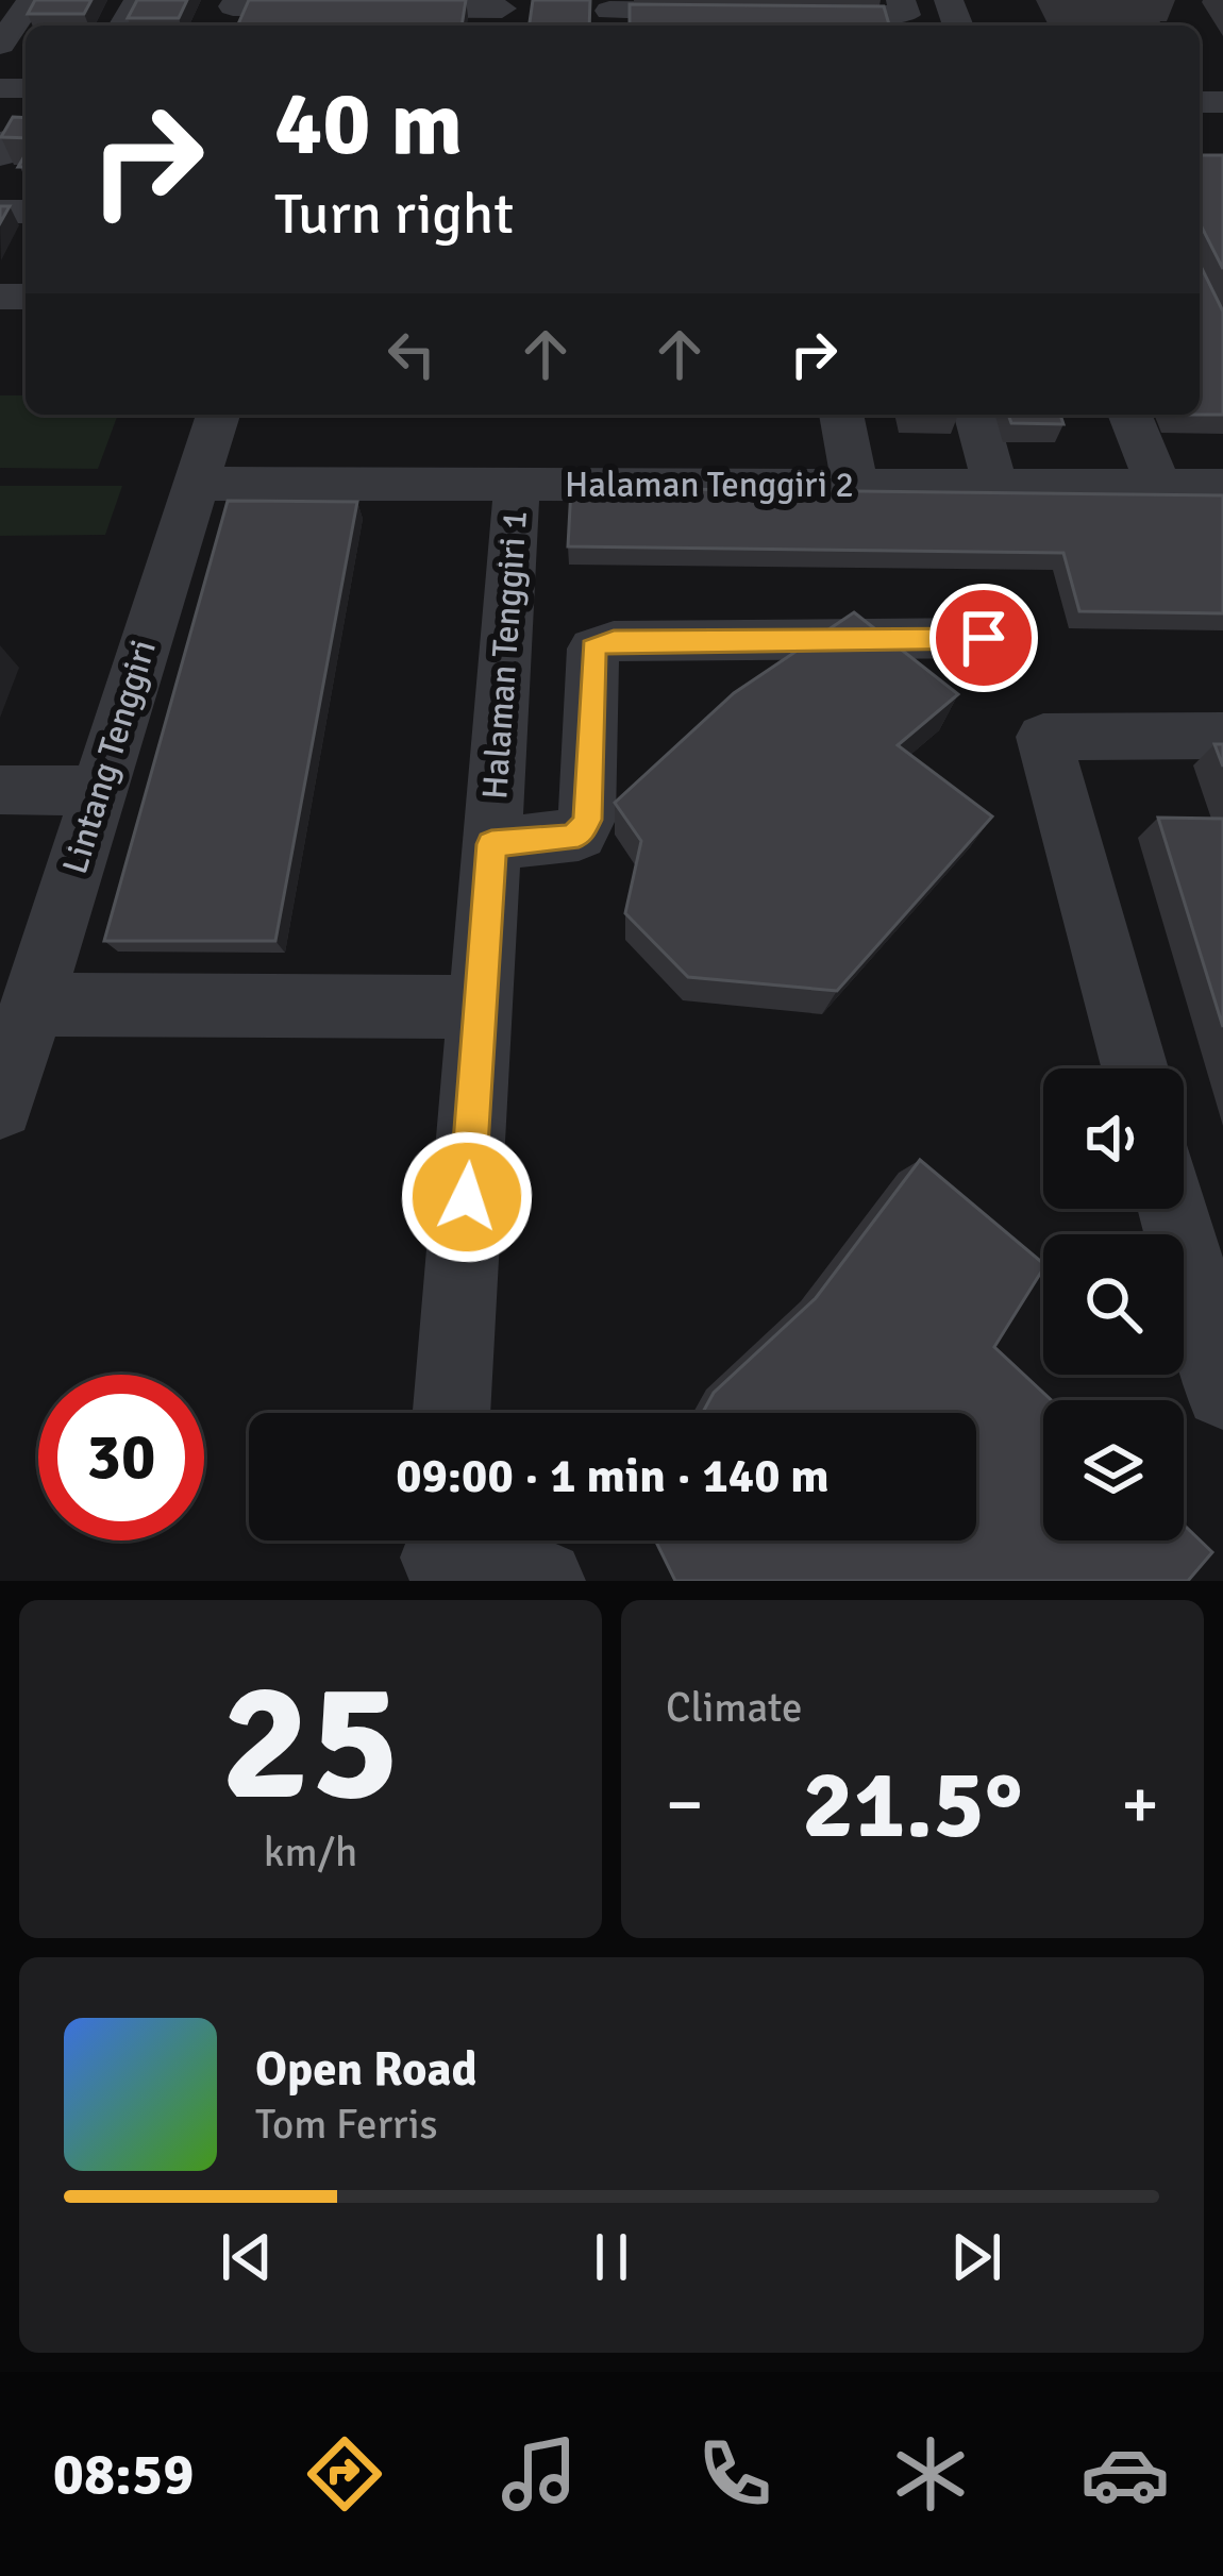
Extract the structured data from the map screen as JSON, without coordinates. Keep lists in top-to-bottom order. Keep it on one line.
{"streets":{"street":["Halaman Tenggiri 2","Halaman Tenggiri 1","Lintang Tenggiri"]},"crossings":[["Halaman Tenggiri 2","Halaman Tenggiri 1"],["Halaman Tenggiri 2","Lintang Tenggiri"]],"page":{"turn":["40 m","Turn right"],"limit":"30","trip":"09:00 · 1 min · 140 m","tile":[["25","km/h"],"Climate"],"heat":["−","21.5°","+"],"song":["Open Road","Tom Ferris"],"tabs":"08:59"}}
